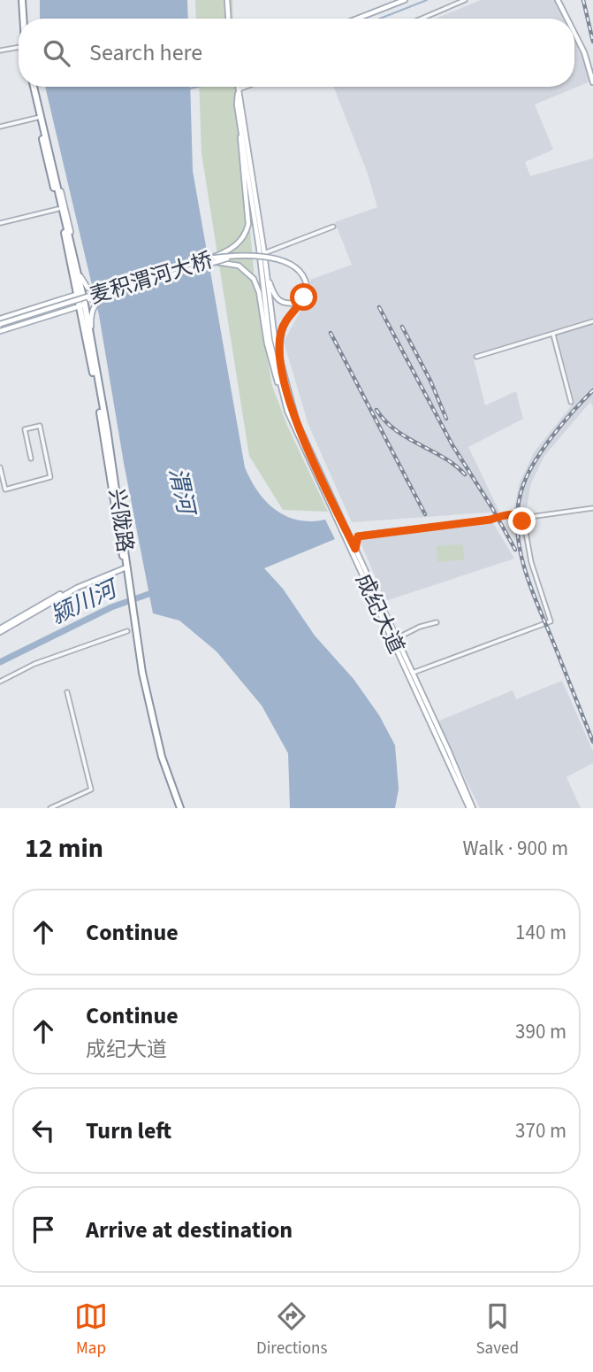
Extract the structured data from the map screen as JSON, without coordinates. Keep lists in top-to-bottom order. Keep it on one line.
{"streets":{"highway":["兴陇路"],"main road":["麦积渭河大桥","成纪大道"]},"water":["渭河","颍川河"],"page":{"search":"Search here","heading":["12 min","Walk · 900 m"],"list":[["Continue","140 m"],["Continue","成纪大道","390 m"],["Turn left","370 m"],"Arrive at destination"],"nav":["Map","Directions","Saved"]}}
